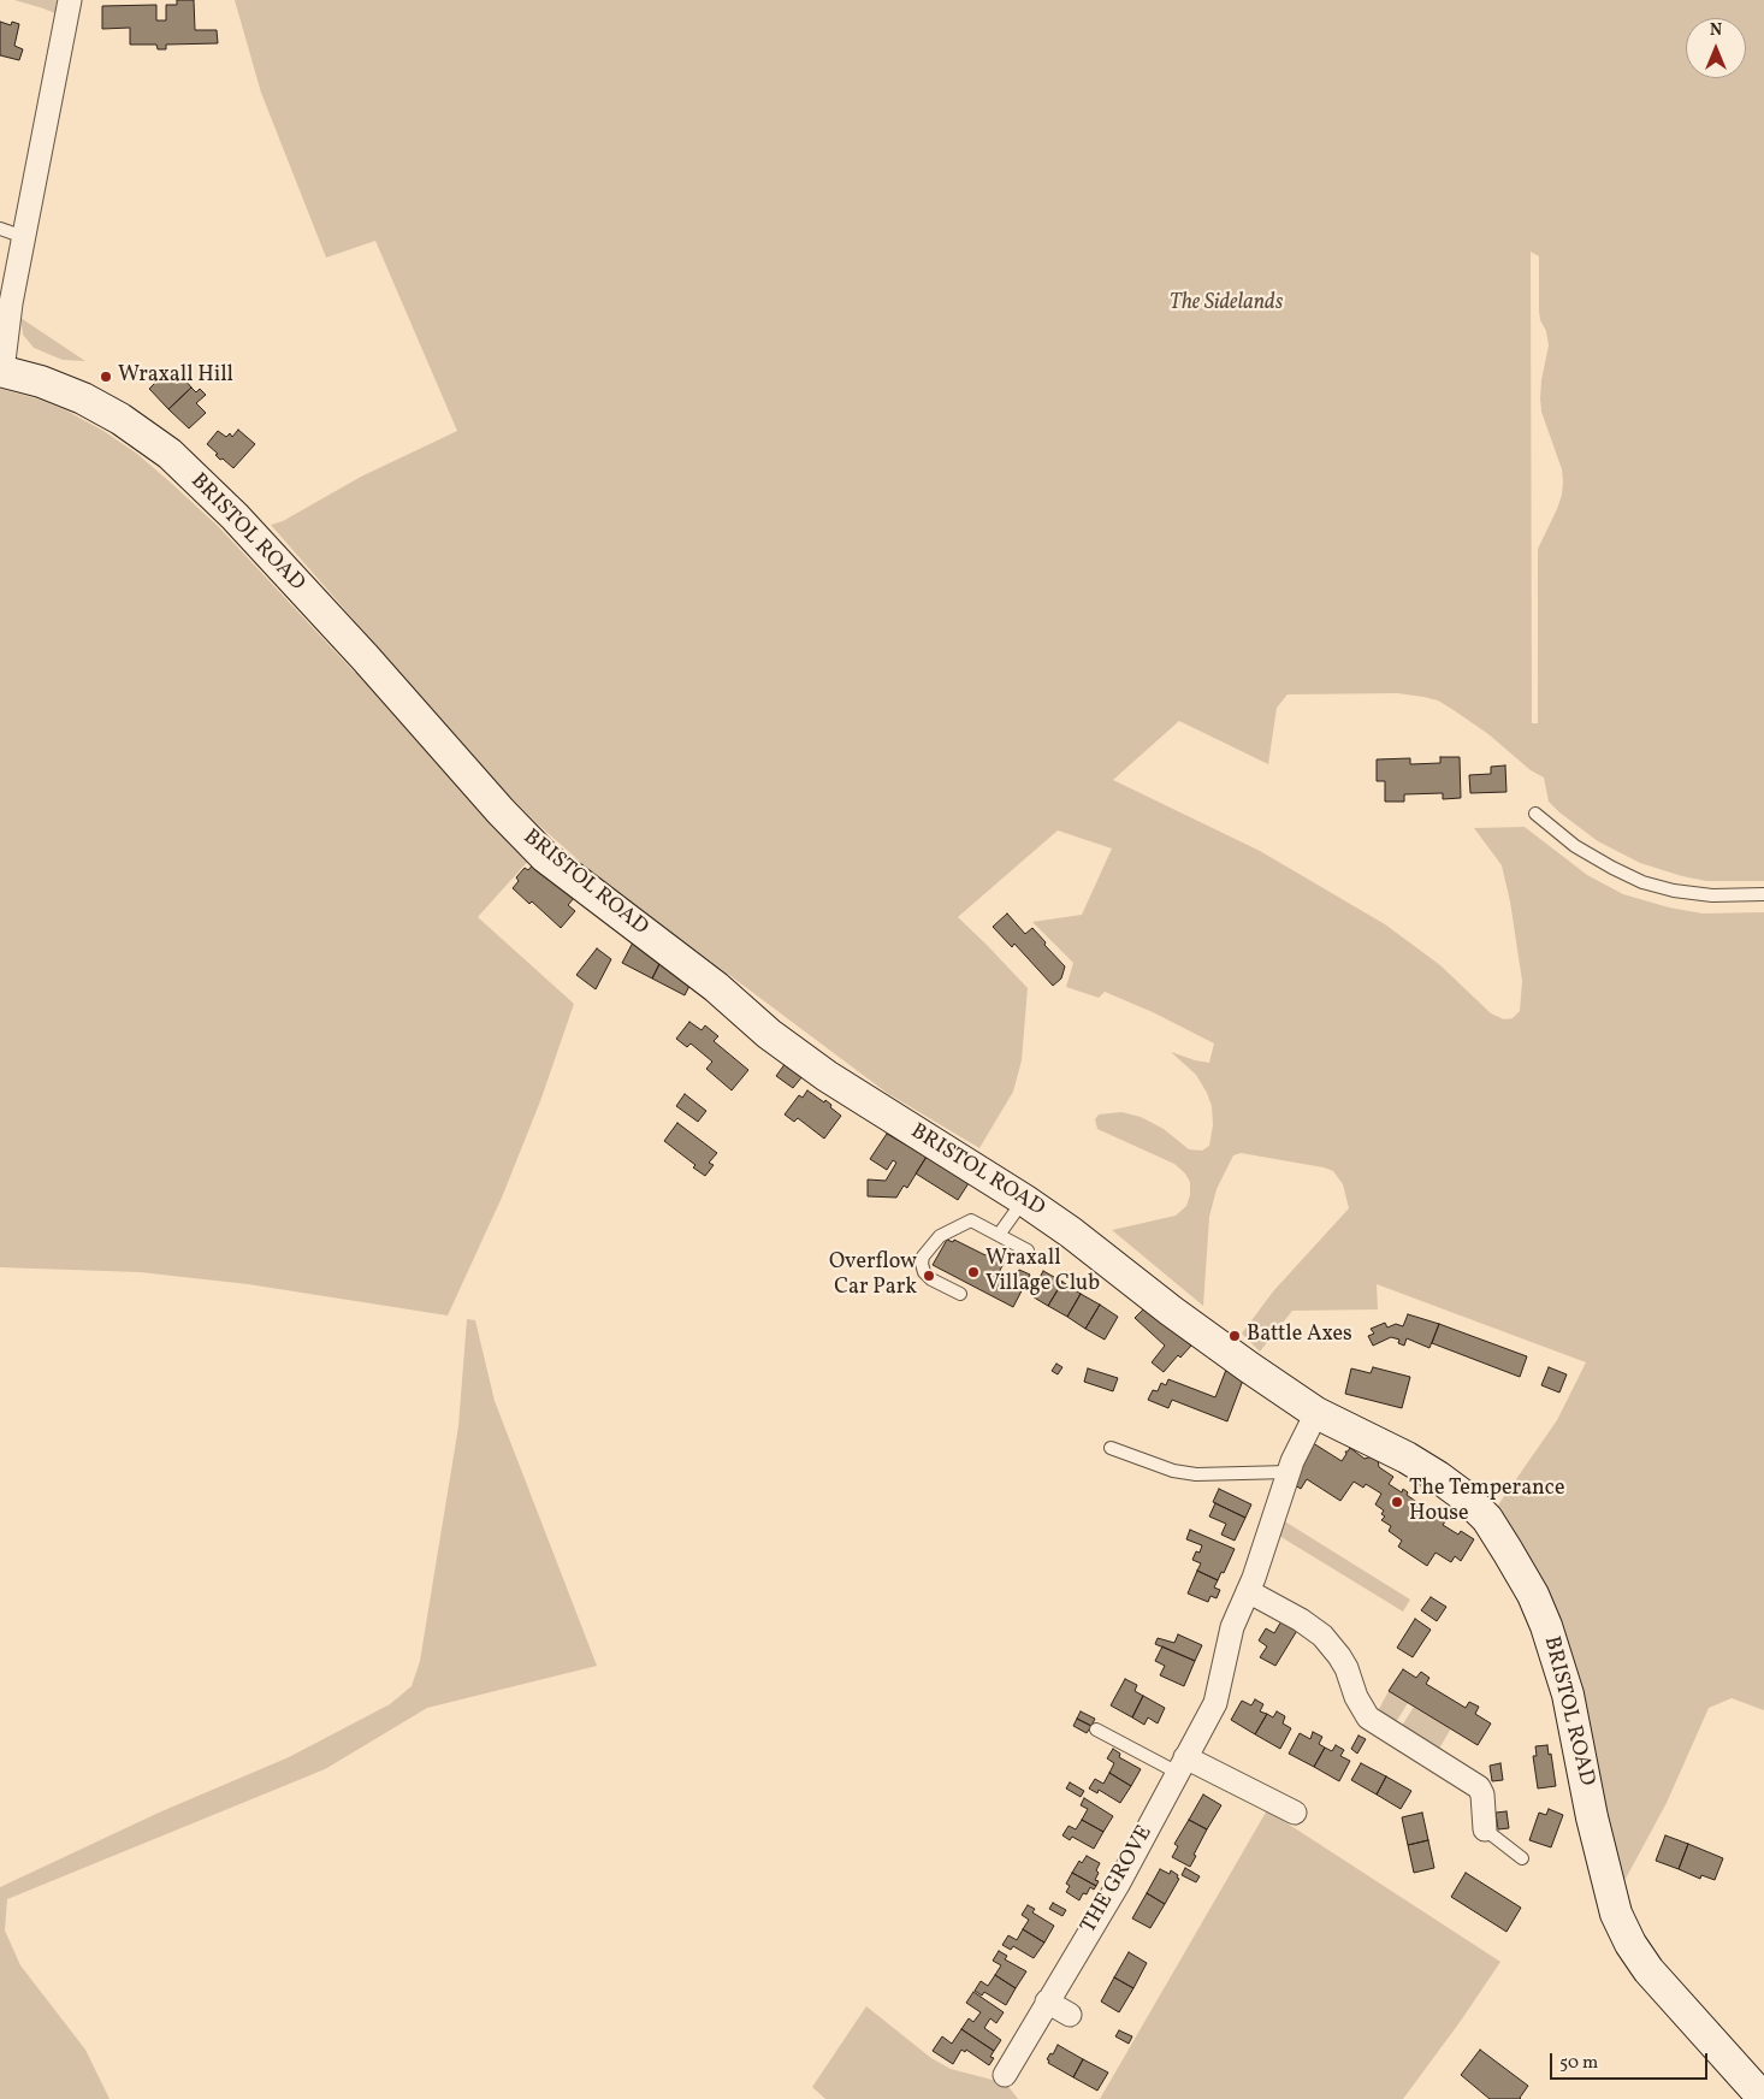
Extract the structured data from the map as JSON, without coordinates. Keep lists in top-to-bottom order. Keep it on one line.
{"streets":{"main road":["BRISTOL ROAD"],"street":["THE GROVE"]},"crossings":[["BRISTOL ROAD","THE GROVE"]],"parks":["The Sidelands"],"places":["Wraxall Hill","Wraxall Village Club","Overflow Car Park","Battle Axes","The Temperance House"],"scale_bar":"50 m","north":"top"}
